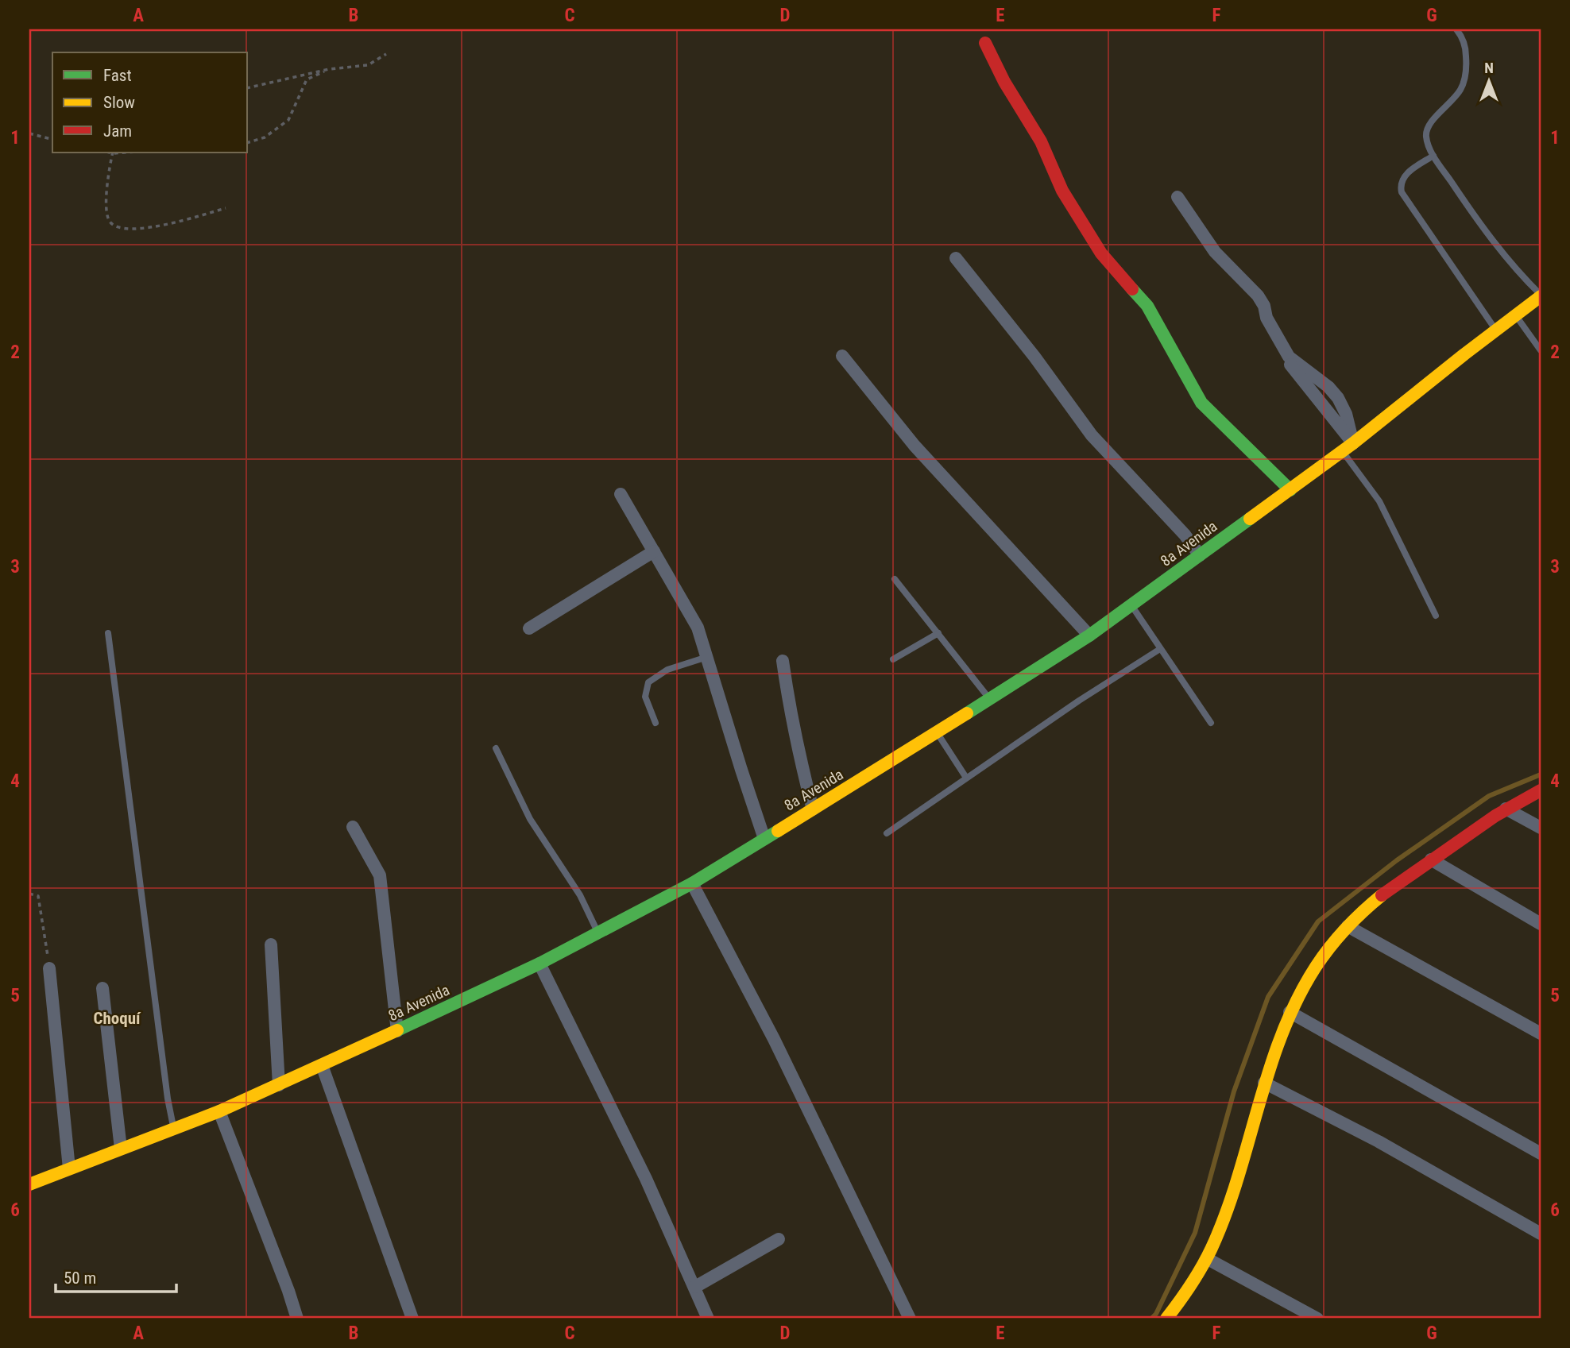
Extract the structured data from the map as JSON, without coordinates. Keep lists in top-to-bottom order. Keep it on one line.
{"streets":{"street":["8a Avenida"]},"districts":["Choquí"],"legend":["Fast","Slow","Jam"],"scale_bar":"50 m","north":"top","grid":{"columns":["A","B","C","D","E","F","G"],"rows":["1","2","3","4","5","6"]}}
